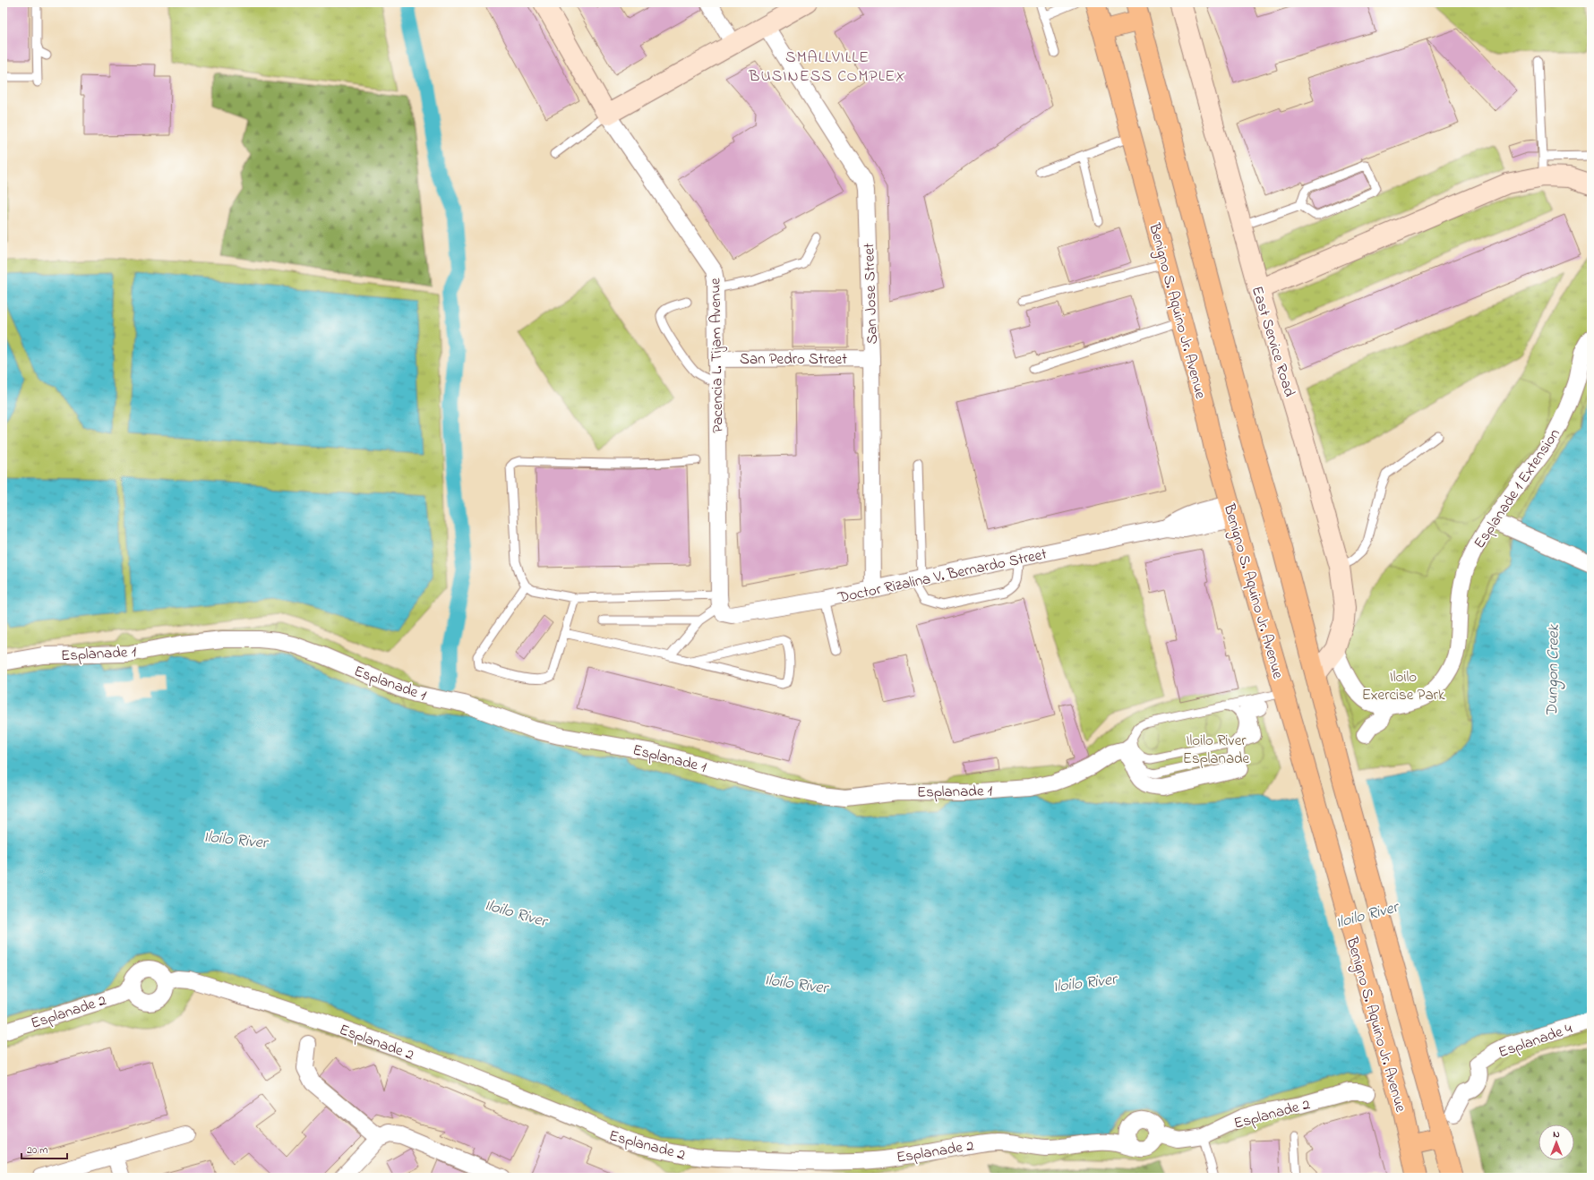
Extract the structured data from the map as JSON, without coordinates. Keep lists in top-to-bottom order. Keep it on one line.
{"streets":{"highway":["Benigno S. Aquino Jr. Avenue"],"main road":["East Service Road","Pacencia L. Tijam Avenue"],"street":["San Jose Street","San Pedro Street","Esplanade 1 Extension","Doctor Rizalina V. Bernardo Street","Esplanade 1","Esplanade 2","Esplanade 4"]},"crossings":[["San Jose Street","San Pedro Street"],["San Jose Street","Doctor Rizalina V. Bernardo Street"],["Benigno S. Aquino Jr. Avenue","East Service Road"],["Benigno S. Aquino Jr. Avenue","Doctor Rizalina V. Bernardo Street"],["Pacencia L. Tijam Avenue","San Pedro Street"],["Pacencia L. Tijam Avenue","Doctor Rizalina V. Bernardo Street"]],"districts":["SMALLVILLE BUSINESS COMPLEX"],"water":["Dungon Creek","Iloilo River"],"parks":["Iloilo Exercise Park","Iloilo River Esplanade"],"scale_bar":"20 m","north":"top"}
